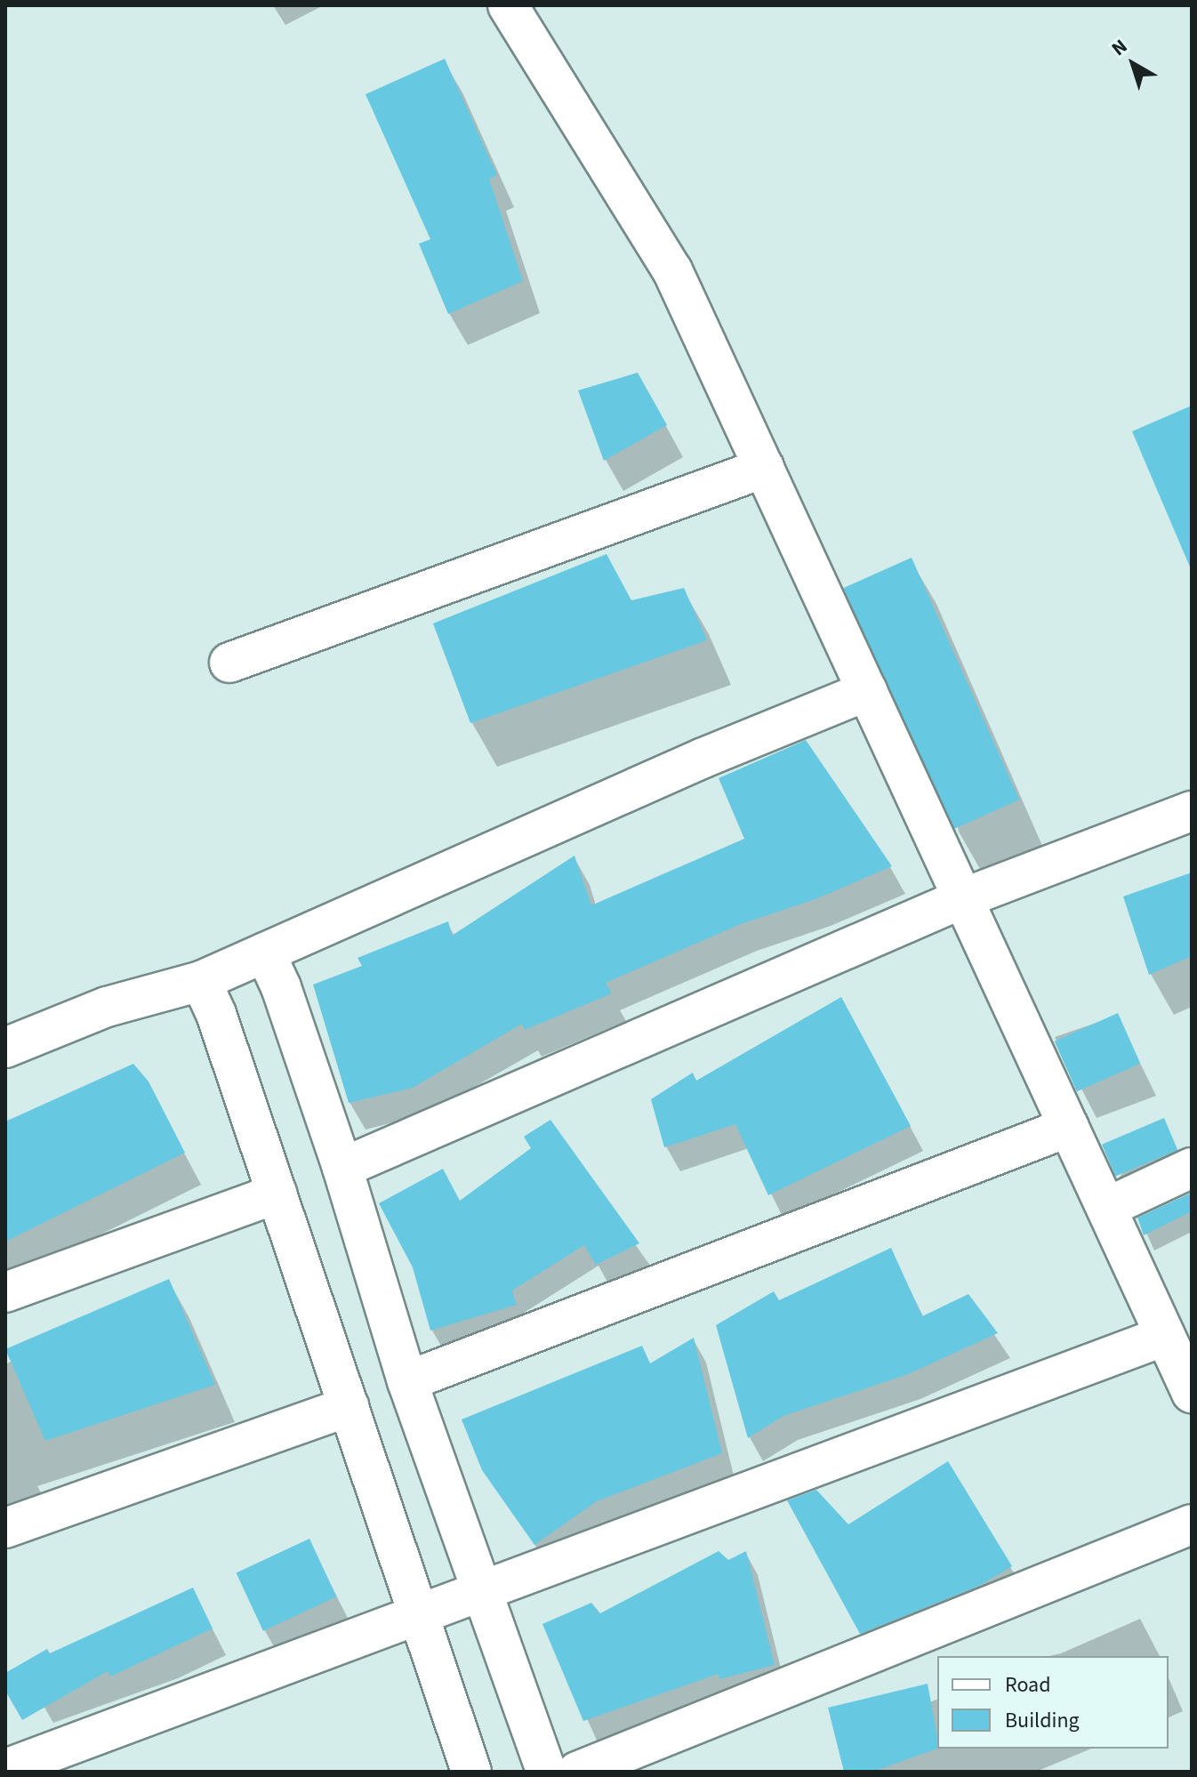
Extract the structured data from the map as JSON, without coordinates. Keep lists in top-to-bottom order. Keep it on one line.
{"legend":["Road","Building"],"north":"top left"}
